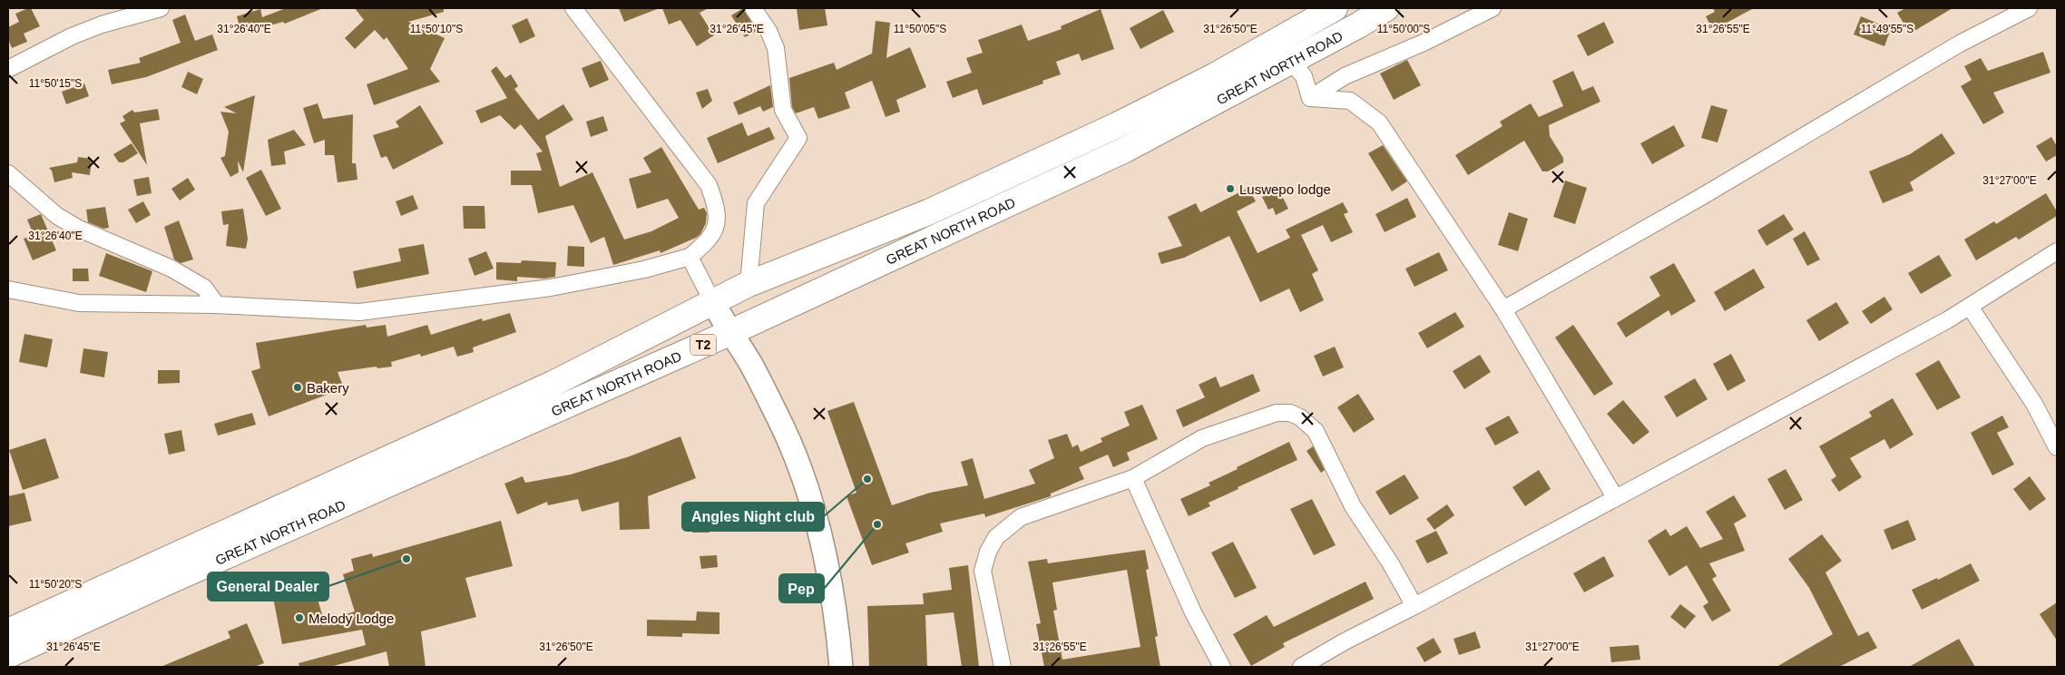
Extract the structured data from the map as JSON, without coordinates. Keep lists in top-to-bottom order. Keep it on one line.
{"streets":{"highway":["GREAT NORTH ROAD","T2"]},"places":["Luswepo lodge","Bakery","Angles Night club","Pep","General Dealer","Melody Lodge"],"coordinates":["31°26'40\"E","31°26'45\"E","31°26'50\"E","31°26'55\"E","11°50'10\"S","11°50'05\"S","11°50'00\"S","11°49'55\"S","11°50'15\"S","31°27'00\"E","11°50'20\"S"]}
